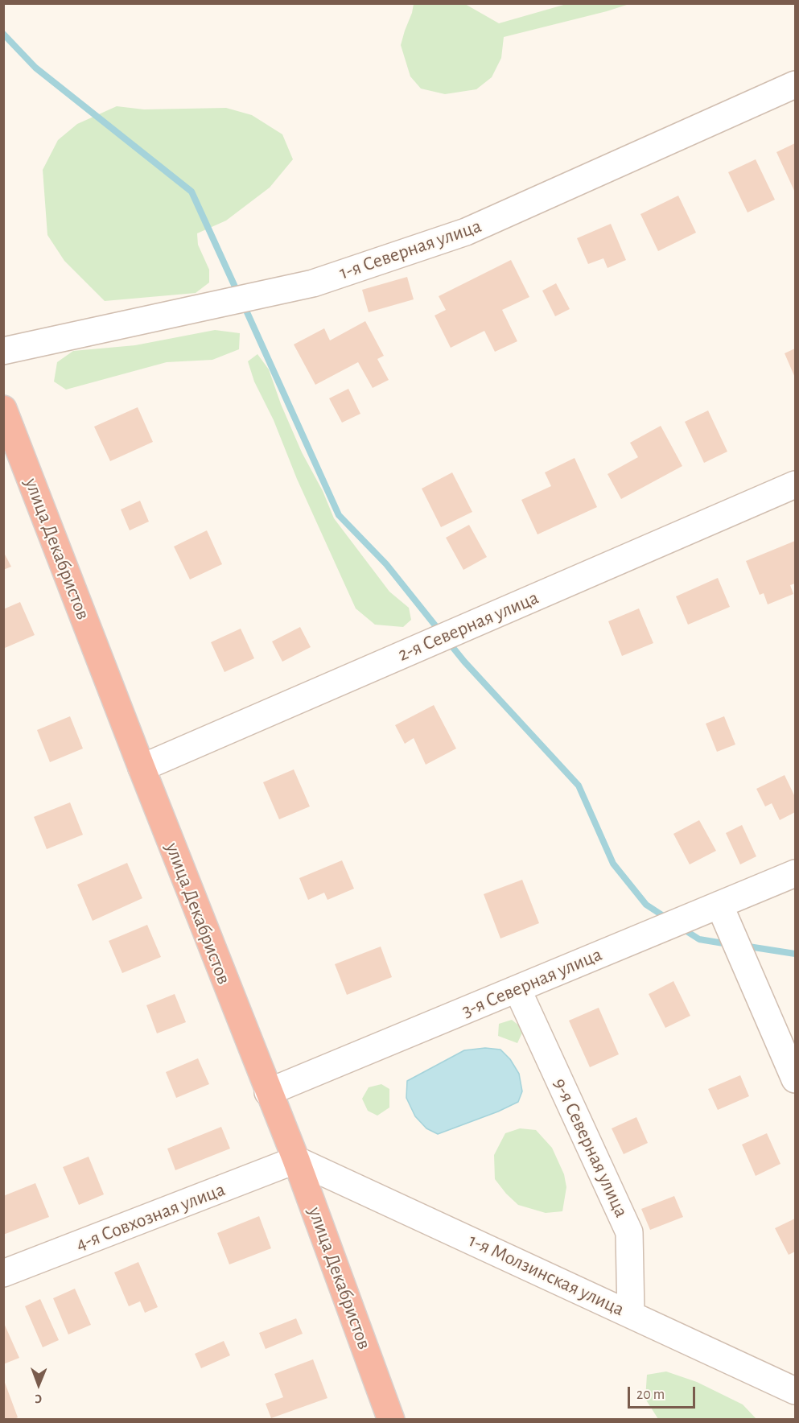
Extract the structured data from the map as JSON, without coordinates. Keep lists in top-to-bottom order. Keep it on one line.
{"streets":{"highway":["улица Декабристов"],"street":["1-я Северная улица","2-я Северная улица","3-я Северная улица","9-я Северная улица","4-я Совхозная улица","1-я Молзинская улица"]},"crossings":[["улица Декабристов","2-я Северная улица"],["улица Декабристов","3-я Северная улица"],["улица Декабристов","4-я Совхозная улица"],["улица Декабристов","1-я Молзинская улица"],["3-я Северная улица","9-я Северная улица"],["9-я Северная улица","1-я Молзинская улица"],["4-я Совхозная улица","1-я Молзинская улица"]],"scale_bar":"20 m","north":"bottom"}
